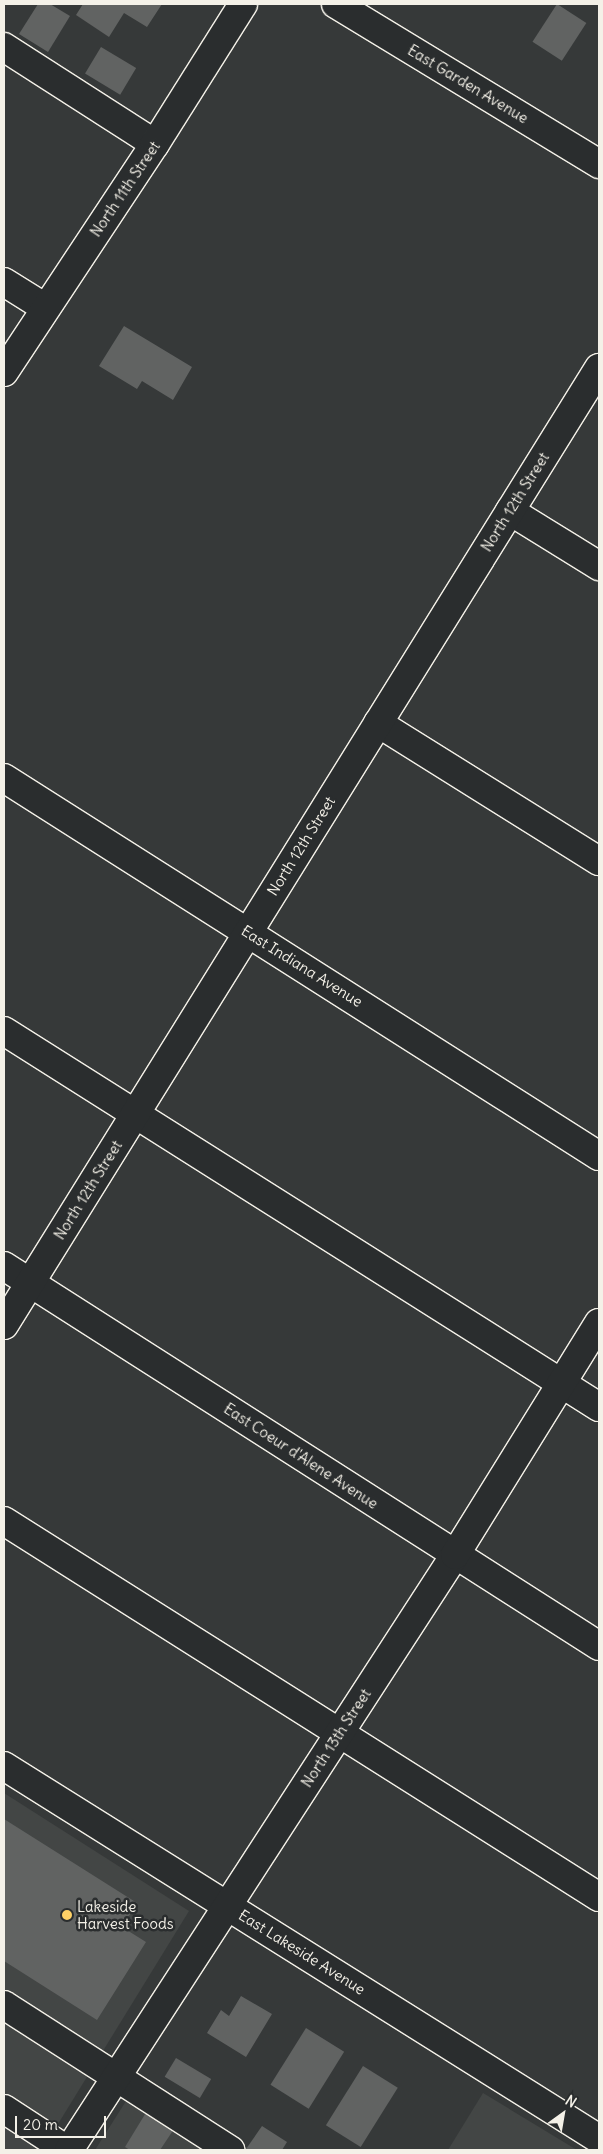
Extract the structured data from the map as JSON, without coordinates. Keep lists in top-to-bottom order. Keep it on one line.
{"streets":{"street":["East Garden Avenue","North 11th Street","North 12th Street","East Indiana Avenue","East Coeur d'Alene Avenue","North 13th Street","East Lakeside Avenue"]},"crossings":[["North 12th Street","East Indiana Avenue"],["North 12th Street","East Coeur d'Alene Avenue"],["East Coeur d'Alene Avenue","North 13th Street"],["North 13th Street","East Lakeside Avenue"]],"places":["Lakeside Harvest Foods"],"scale_bar":"20 m","north":"top right"}
